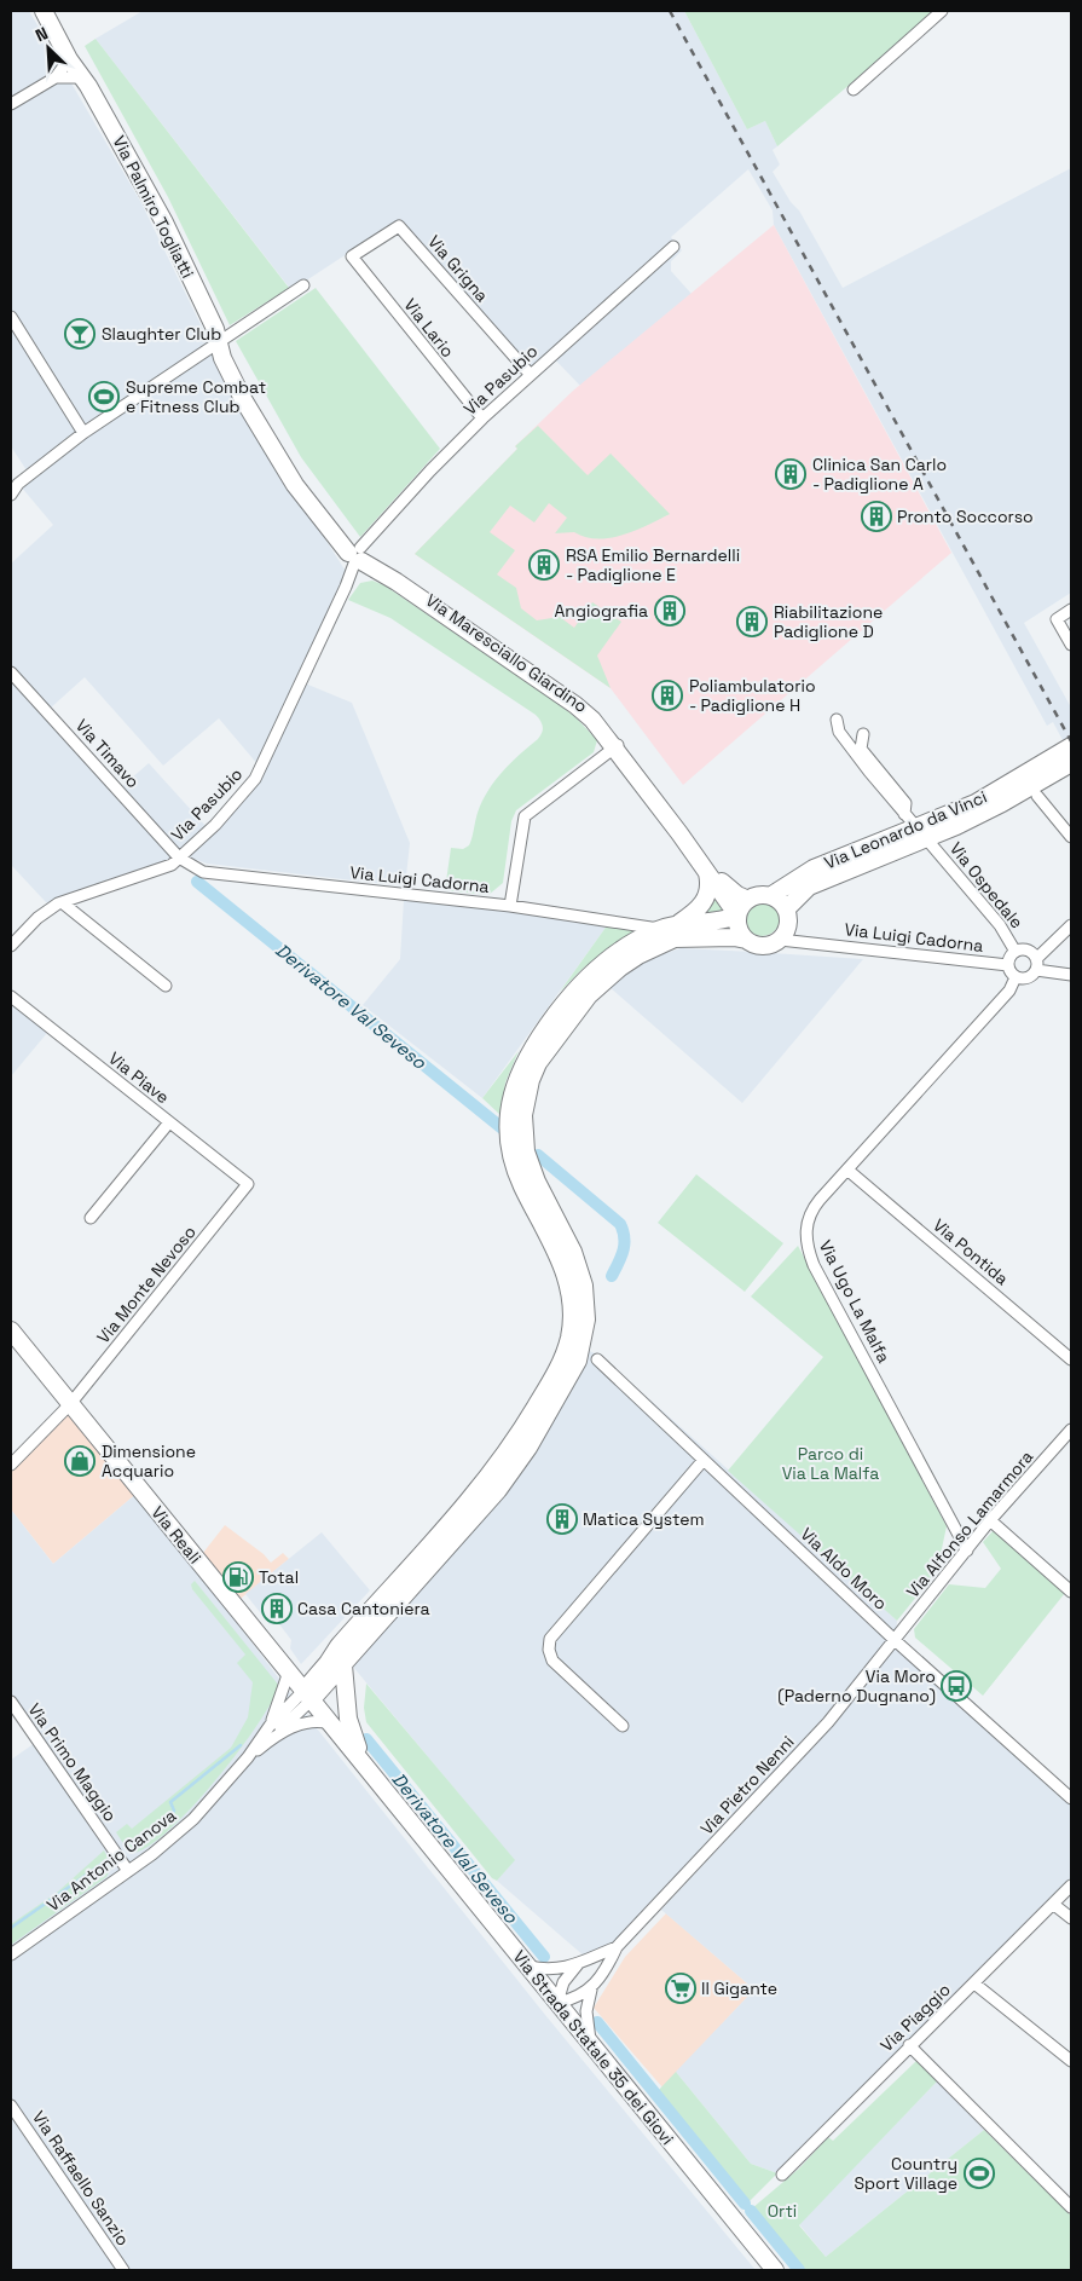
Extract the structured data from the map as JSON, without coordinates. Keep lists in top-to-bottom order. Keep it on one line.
{"streets":{"main road":["Via Palmiro Togliatti","Via Maresciallo Giardino","Via Leonardo da Vinci","Via Reali","Via Strada Statale 35 dei Giovi"],"street":["Via Grigna","Via Lario","Via Pasubio","Via Timavo","Via Luigi Cadorna","Via Ospedale","Via Piave","Via Pontida","Via Monte Nevoso","Via Ugo La Malfa","Via Alfonso Lamarmora","Via Aldo Moro","Via Primo Maggio","Via Pietro Nenni","Via Antonio Canova","Via Piaggio","Via Raffaello Sanzio"]},"crossings":[["Via Palmiro Togliatti","Via Pasubio"],["Via Palmiro Togliatti","Via Maresciallo Giardino"],["Via Grigna","Via Lario"],["Via Grigna","Via Pasubio"],["Via Lario","Via Pasubio"],["Via Pasubio","Via Maresciallo Giardino"],["Via Pasubio","Via Timavo"],["Via Pasubio","Via Luigi Cadorna"],["Via Maresciallo Giardino","Via Leonardo da Vinci"],["Via Maresciallo Giardino","Via Luigi Cadorna"],["Via Timavo","Via Luigi Cadorna"],["Via Leonardo da Vinci","Via Luigi Cadorna"],["Via Leonardo da Vinci","Via Ospedale"],["Via Luigi Cadorna","Via Ospedale"],["Via Luigi Cadorna","Via Ugo La Malfa"],["Via Ospedale","Via Ugo La Malfa"],["Via Piave","Via Monte Nevoso"],["Via Pontida","Via Ugo La Malfa"],["Via Monte Nevoso","Via Reali"],["Via Ugo La Malfa","Via Alfonso Lamarmora"],["Via Alfonso Lamarmora","Via Aldo Moro"],["Via Alfonso Lamarmora","Via Pietro Nenni"],["Via Reali","Via Antonio Canova"],["Via Reali","Via Strada Statale 35 dei Giovi"],["Via Aldo Moro","Via Pietro Nenni"],["Via Primo Maggio","Via Antonio Canova"],["Via Pietro Nenni","Via Strada Statale 35 dei Giovi"]],"water":["Derivatore Val Seveso"],"parks":["Parco di Via La Malfa","Orti"],"places":{"bar":["Slaughter Club"],"sports":["Supreme Combat e Fitness Club","Country Sport Village"],"building":["Clinica San Carlo - Padiglione A","Pronto Soccorso","RSA Emilio Bernardelli - Padiglione E","Angiografia","Riabilitazione Padiglione D","Poliambulatorio - Padiglione H","Matica System","Casa Cantoniera"],"shop":["Dimensione Acquario"],"fuel station":["Total"],"bus stop":["Via Moro (Paderno Dugnano)"],"supermarket":["Il Gigante"]},"north":"top left"}
